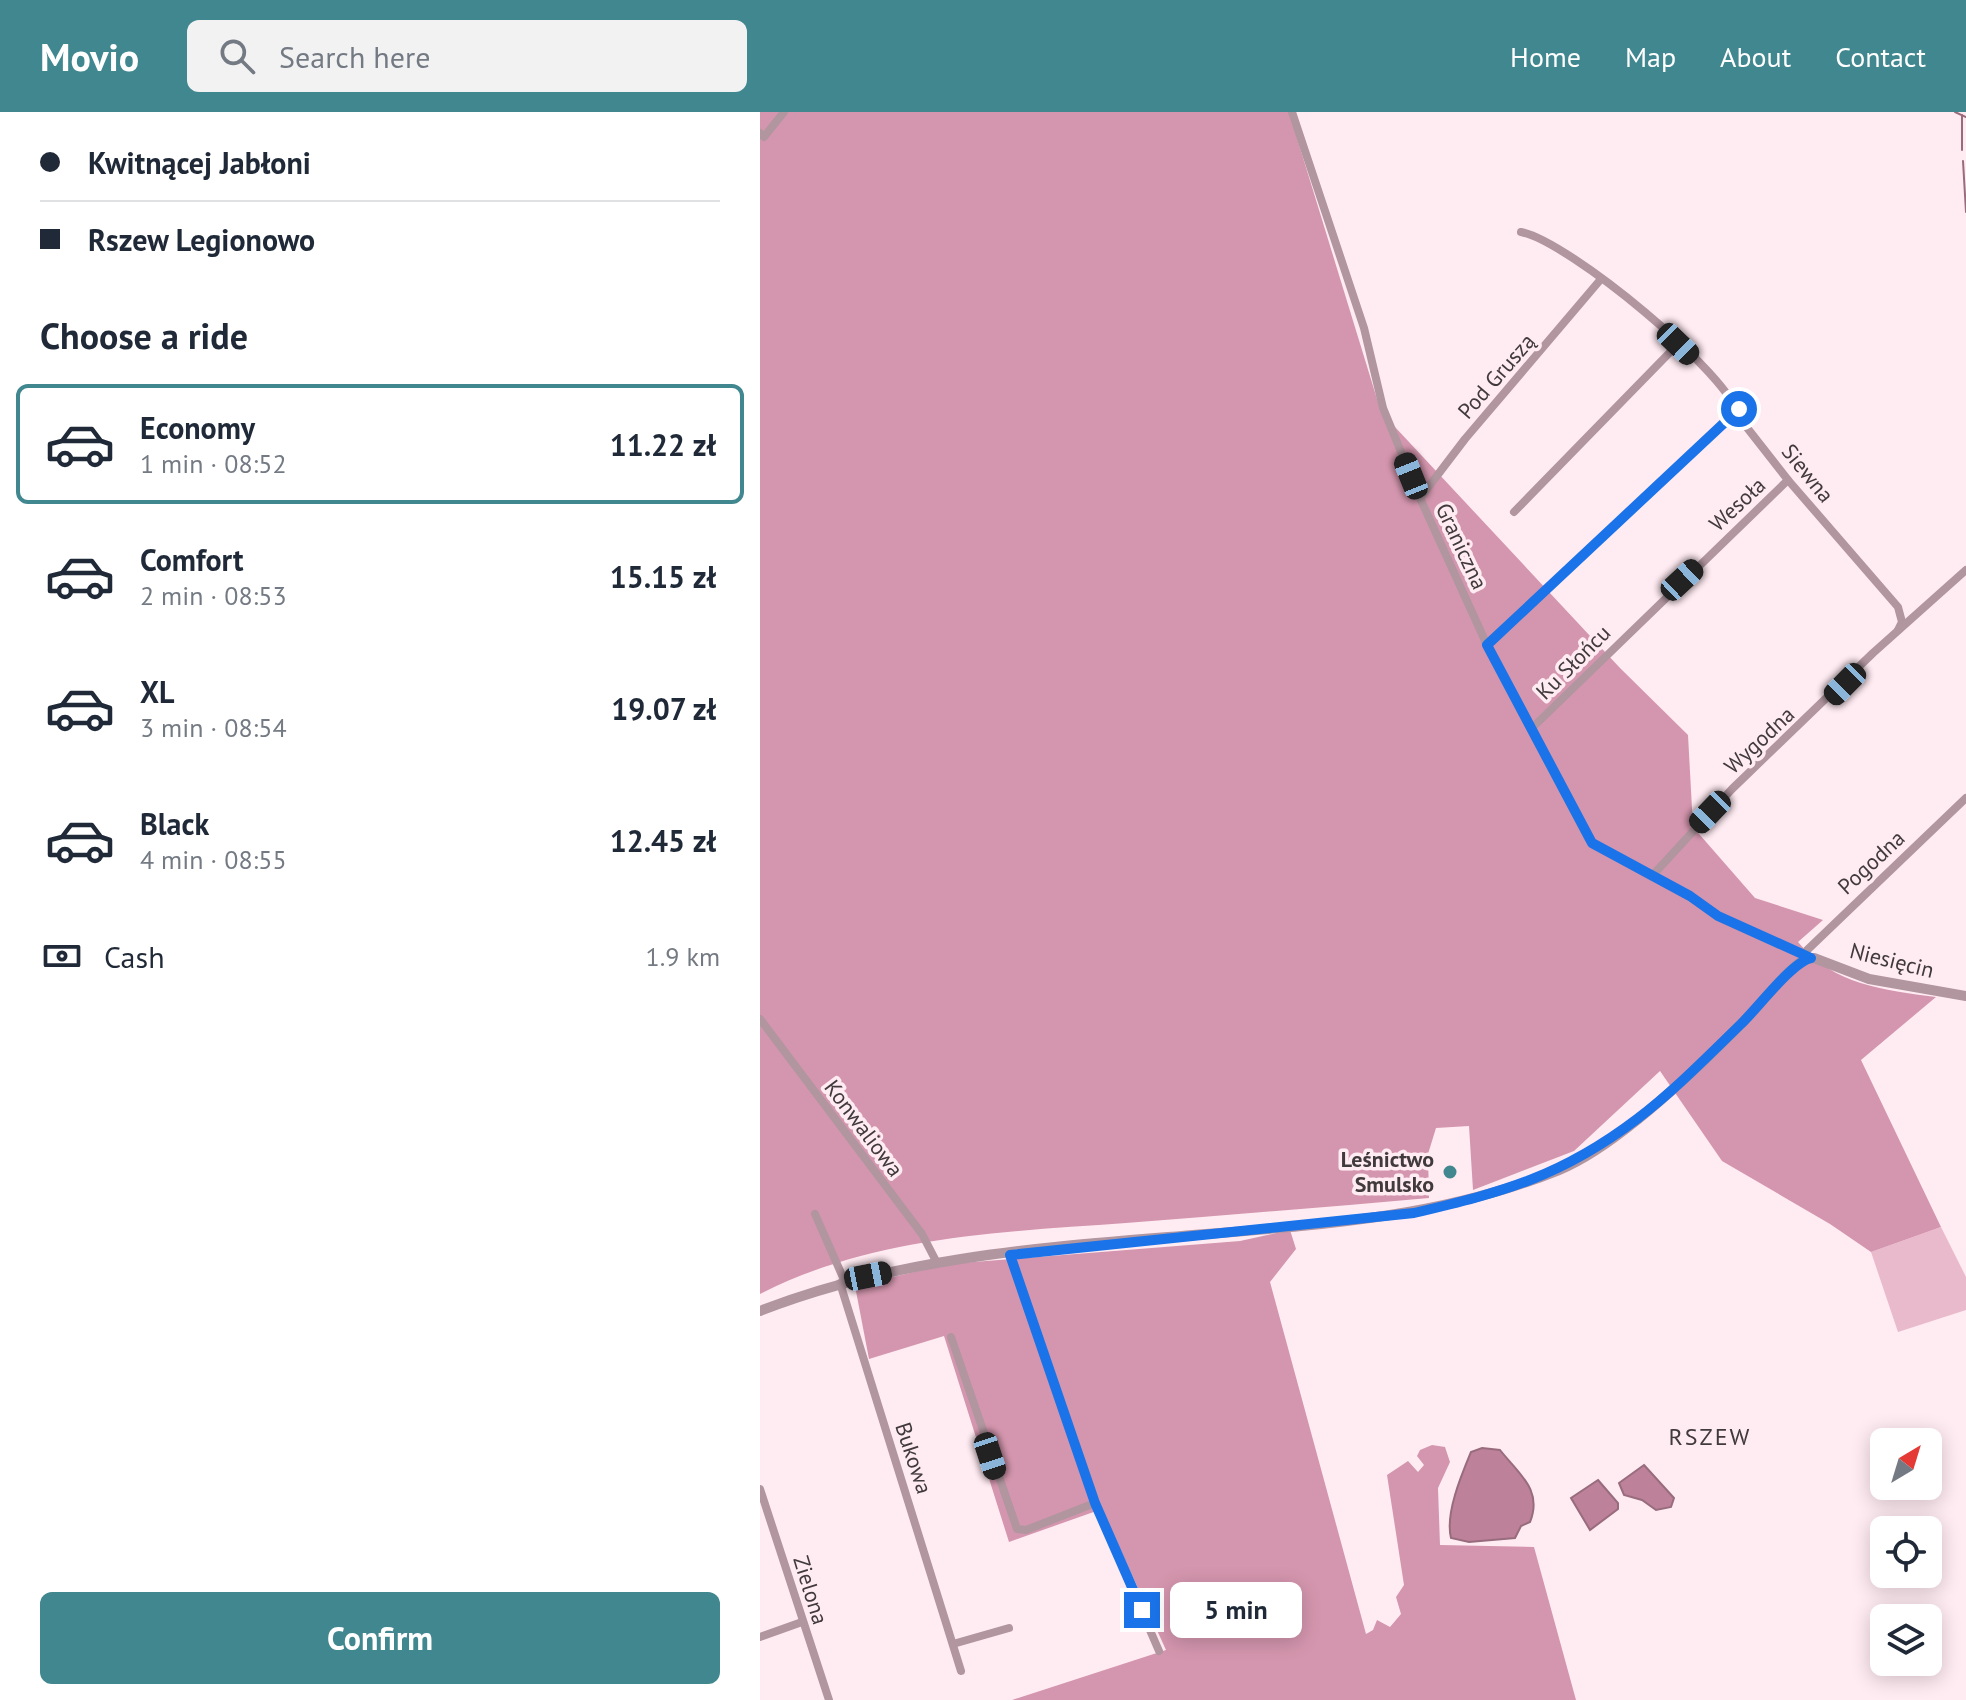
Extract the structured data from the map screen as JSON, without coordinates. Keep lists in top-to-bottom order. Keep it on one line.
{"streets":{"street":["Pod Gruszą","Siewna","Wesoła","Graniczna","Ku Słońcu","Wygodna","Pogodna","Niesięcin","Konwaliowa","Bukowa","Zielona"]},"crossings":[["Pod Gruszą","Siewna"],["Pod Gruszą","Graniczna"],["Siewna","Wesoła"],["Siewna","Wygodna"],["Wesoła","Ku Słońcu"],["Graniczna","Ku Słońcu"],["Graniczna","Wygodna"],["Pogodna","Niesięcin"]],"districts":["RSZEW"],"places":["Leśnictwo Smulsko"],"north":"top right","page":{"header":"Movio","search":"Search here","nav":["Home","Map","About","Contact"],"banner":["Kwitnącej Jabłoni","Rszew Legionowo"],"heading":"Choose a ride","list":[{"name":"Economy","note":"1 min · 08:52","value":"11.22 zł"},{"name":"Comfort","note":"2 min · 08:53","value":"15.15 zł"},{"name":"XL","note":"3 min · 08:54","value":"19.07 zł"},{"name":"Black","note":"4 min · 08:55","value":"12.45 zł"}],"pay":["Cash","1.9 km"],"buttons":"Confirm","bubble":"5 min"}}
